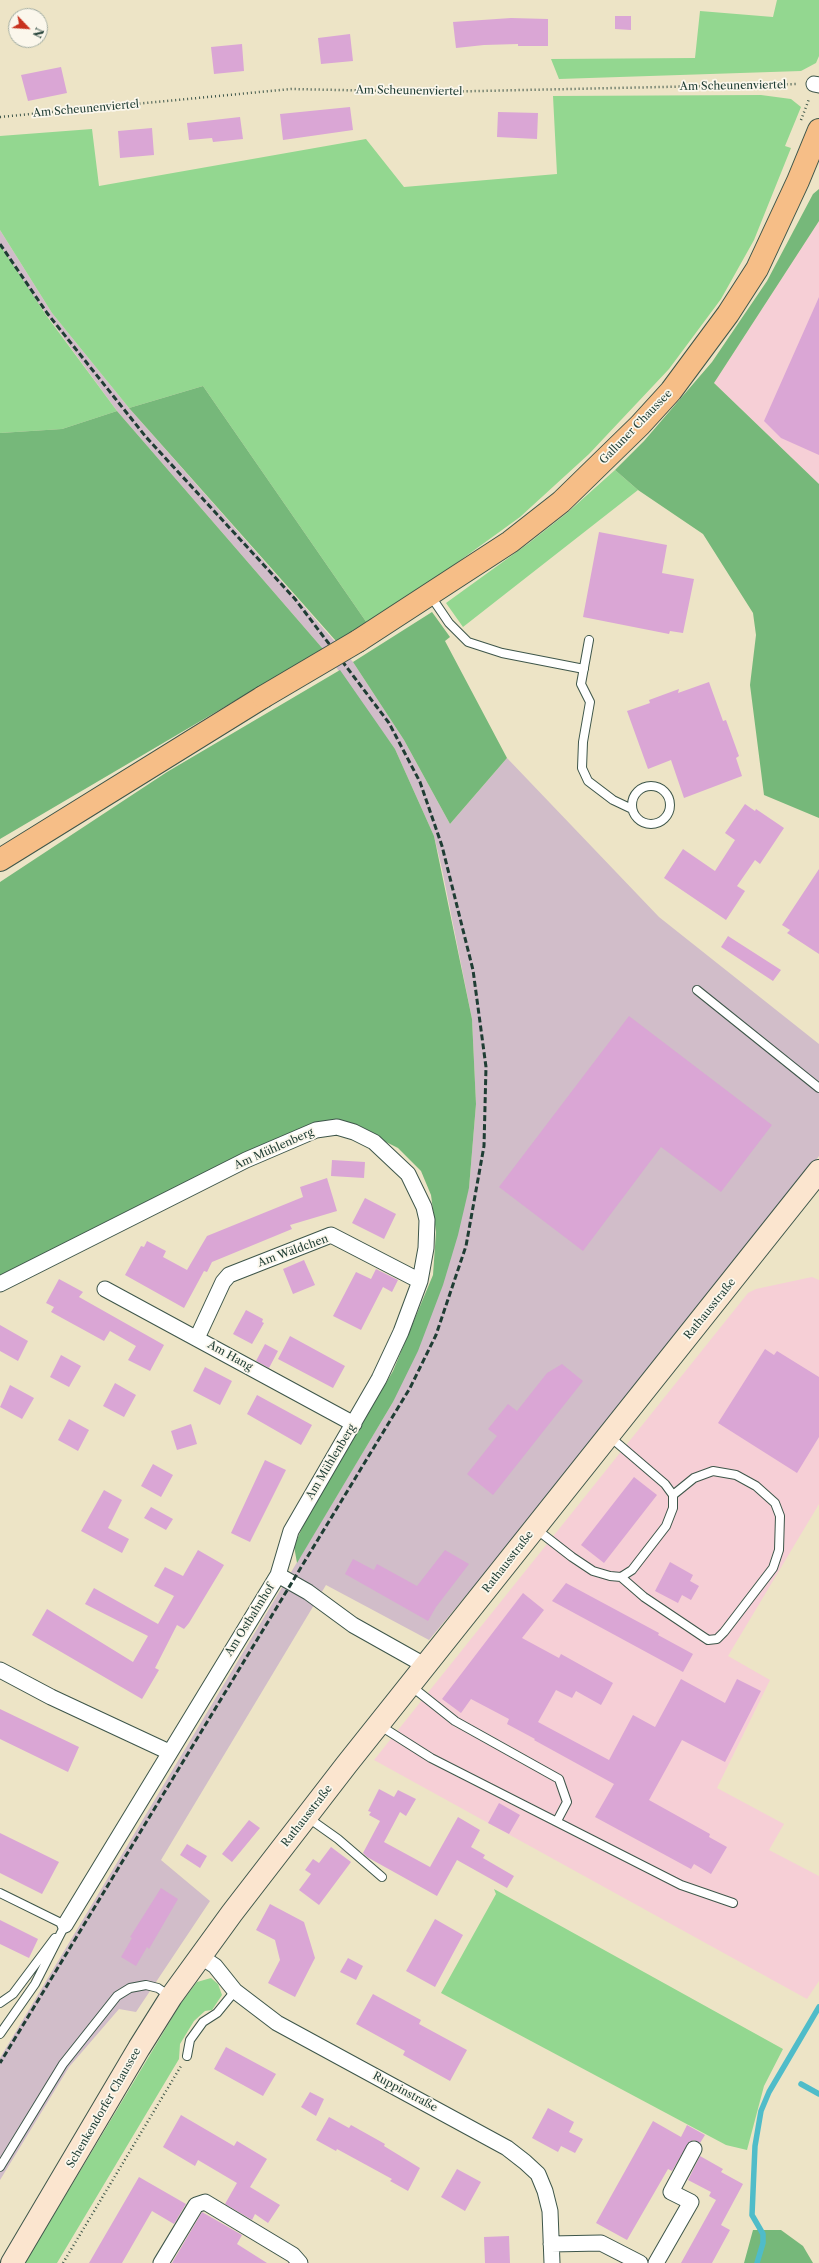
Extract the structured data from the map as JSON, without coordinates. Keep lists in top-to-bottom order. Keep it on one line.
{"streets":{"main road":["Galluner Chaussee","Rathausstraße","Schenkendorfer Chaussee"],"street":["Am Mühlenberg","Am Wäldchen","Am Hang","Am Ostbahnhof","Ruppinstraße"],"path":["Am Scheunenviertel"]},"crossings":[["Am Mühlenberg","Am Wäldchen"],["Am Mühlenberg","Am Hang"],["Am Mühlenberg","Am Ostbahnhof"],["Am Wäldchen","Am Hang"],["Rathausstraße","Am Ostbahnhof"],["Rathausstraße","Ruppinstraße"],["Rathausstraße","Schenkendorfer Chaussee"],["Ruppinstraße","Schenkendorfer Chaussee"]],"north":"bottom right"}
